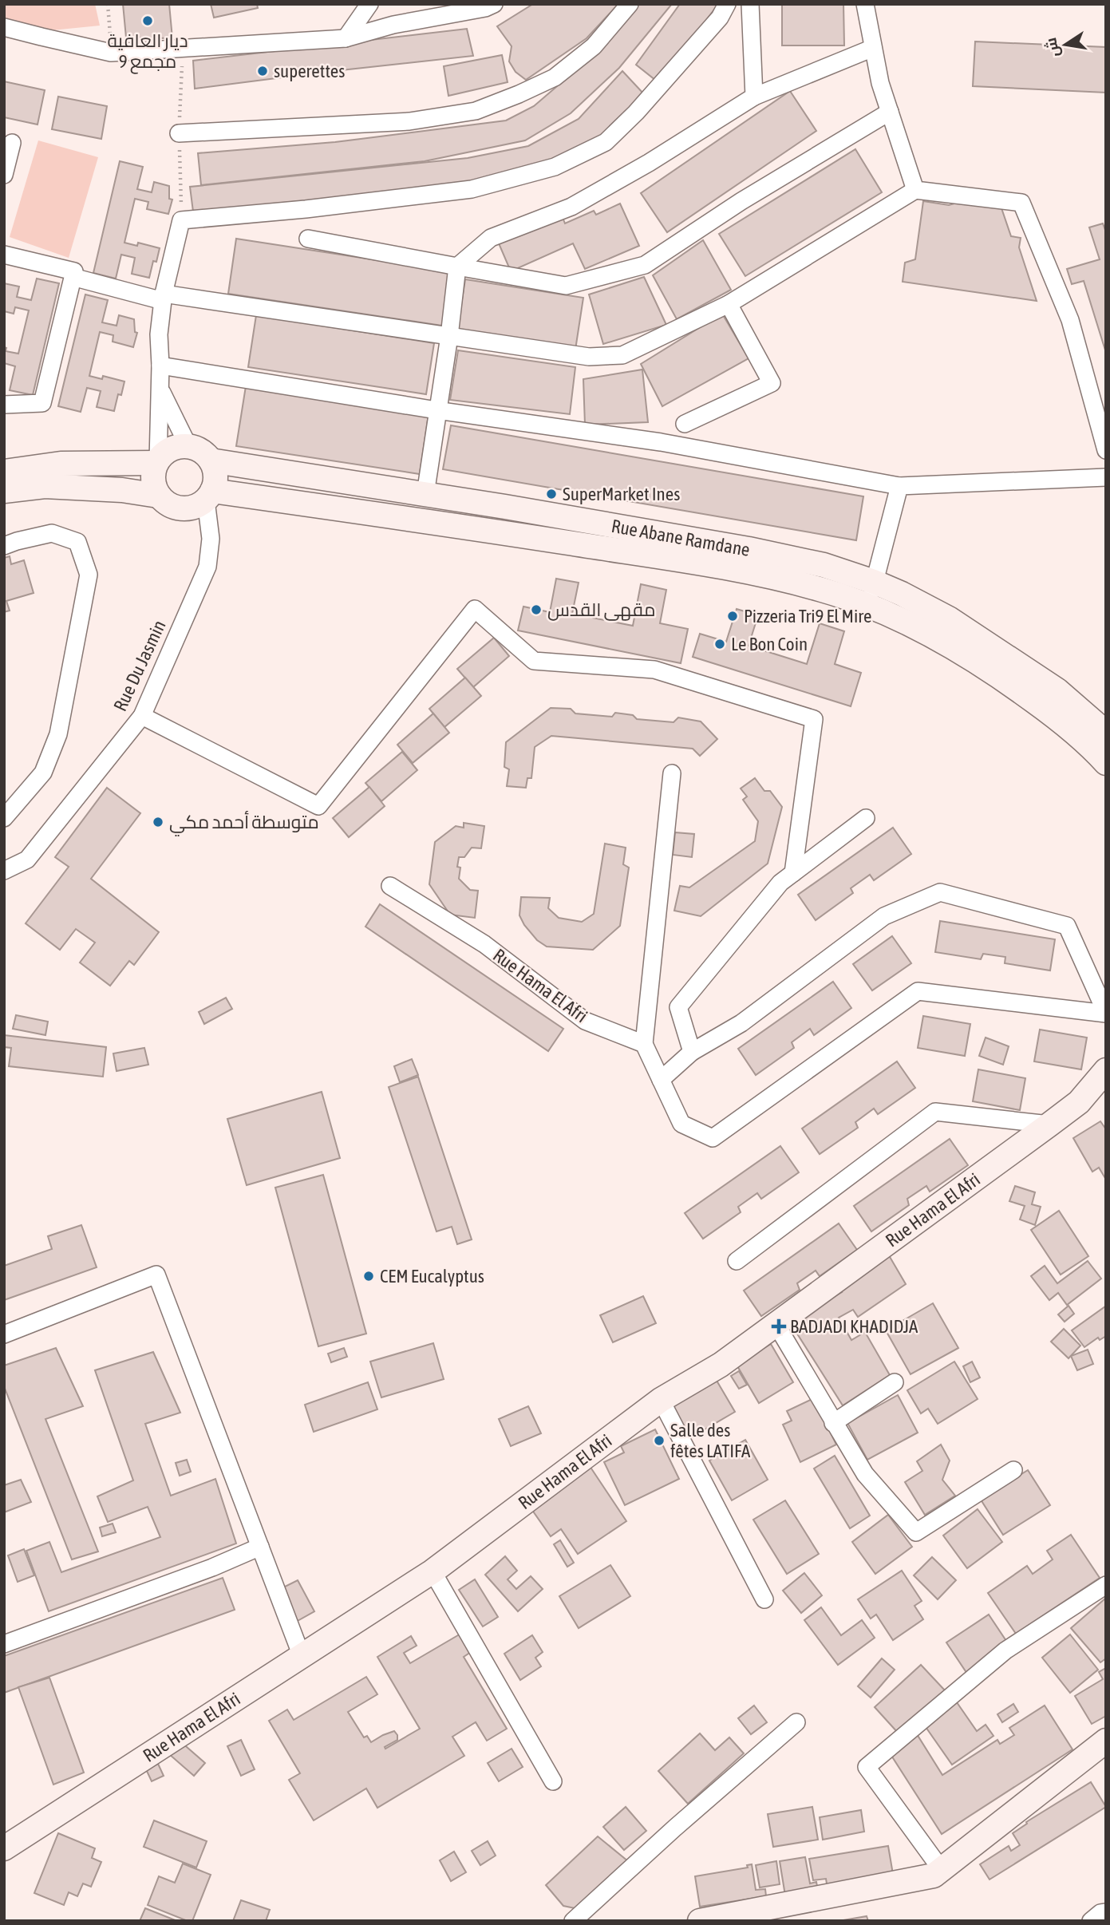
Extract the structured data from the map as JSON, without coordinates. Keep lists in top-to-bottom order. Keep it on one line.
{"streets":{"street":["Rue Abane Ramdane","Rue Du Jasmin","Rue Hama El Afri"]},"crossings":[["Rue Abane Ramdane","Rue Du Jasmin"]],"places":{"other":["ديار العافية مجمع 9","superettes","SuperMarket Ines","مقهى القدس","Pizzeria Tri9 El Mire","Le Bon Coin","متوسطة أحمد مكي","CEM Eucalyptus","Salle des fêtes LATIFA"],"health":["BADJADI KHADIDJA"]},"north":"left"}
